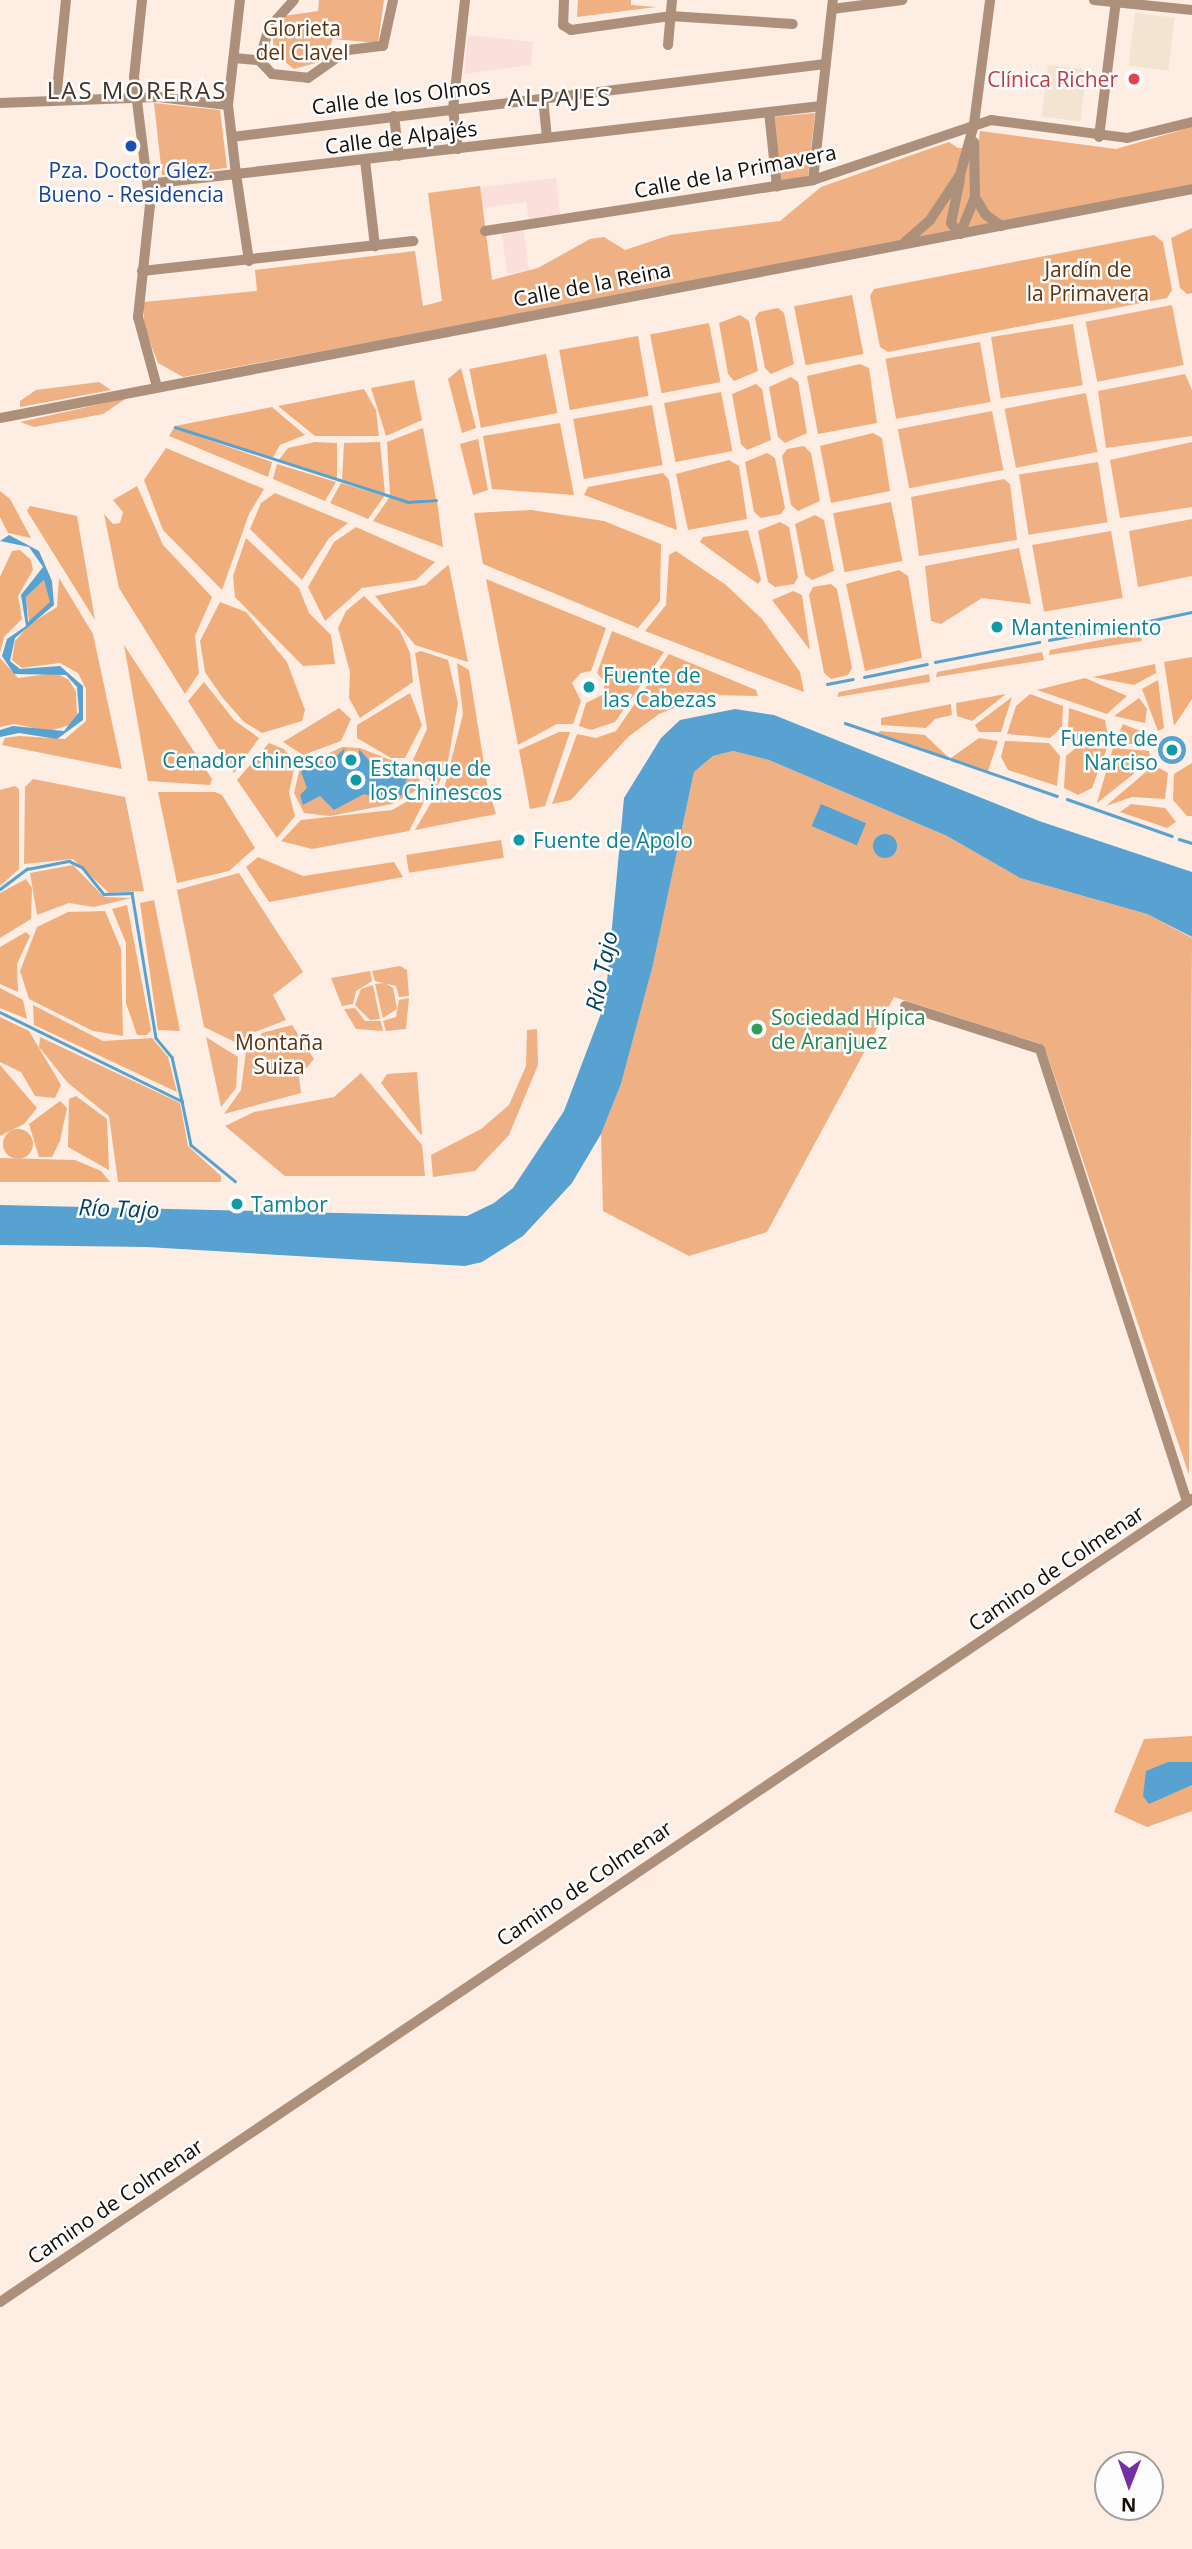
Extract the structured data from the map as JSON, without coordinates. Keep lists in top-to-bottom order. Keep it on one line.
{"streets":{"street":["Calle de los Olmos","Calle de Alpajés","Calle de la Primavera","Calle de la Reina","Camino de Colmenar"]},"districts":["LAS MORERAS","ALPAJES"],"water":["Río Tajo"],"parks":["Glorieta del Clavel","Jardín de la Primavera","Montaña Suiza"],"places":["Clínica Richer","Pza. Doctor Glez. Bueno - Residencia","Mantenimiento","Fuente de las Cabezas","Fuente de Narciso","Cenador chinesco","Estanque de los Chinescos","Fuente de Apolo","Sociedad Hípica de Aranjuez","Tambor"],"north":"bottom"}
